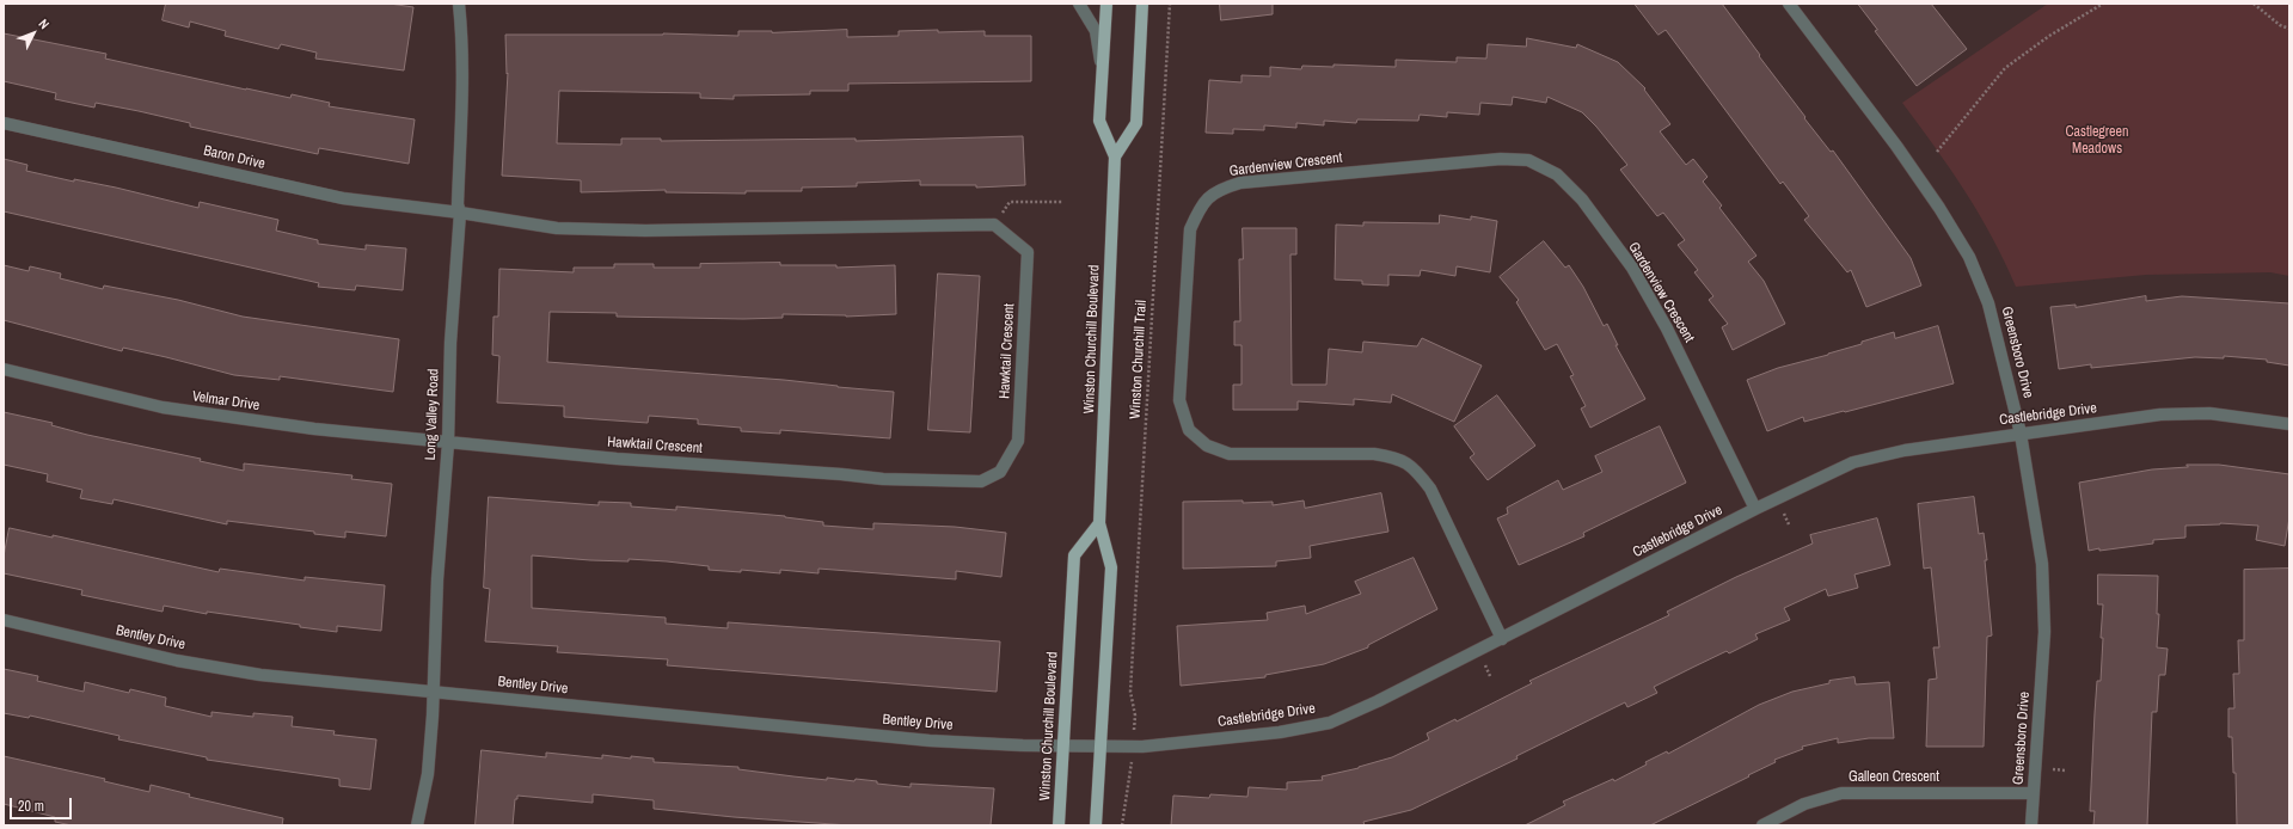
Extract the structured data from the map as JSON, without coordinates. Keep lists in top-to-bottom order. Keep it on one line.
{"streets":{"main road":["Winston Churchill Boulevard"],"street":["Baron Drive","Gardenview Crescent","Hawktail Crescent","Greensboro Drive","Velmar Drive","Long Valley Road","Castlebridge Drive","Bentley Drive","Galleon Crescent"],"path":["Winston Churchill Trail"]},"crossings":[["Baron Drive","Long Valley Road"],["Gardenview Crescent","Castlebridge Drive"],["Winston Churchill Boulevard","Castlebridge Drive"],["Winston Churchill Boulevard","Bentley Drive"],["Hawktail Crescent","Velmar Drive"],["Hawktail Crescent","Long Valley Road"],["Greensboro Drive","Castlebridge Drive"],["Greensboro Drive","Galleon Crescent"],["Velmar Drive","Long Valley Road"],["Long Valley Road","Bentley Drive"],["Castlebridge Drive","Bentley Drive"]],"parks":["Castlegreen Meadows"],"scale_bar":"20 m","north":"top right"}
